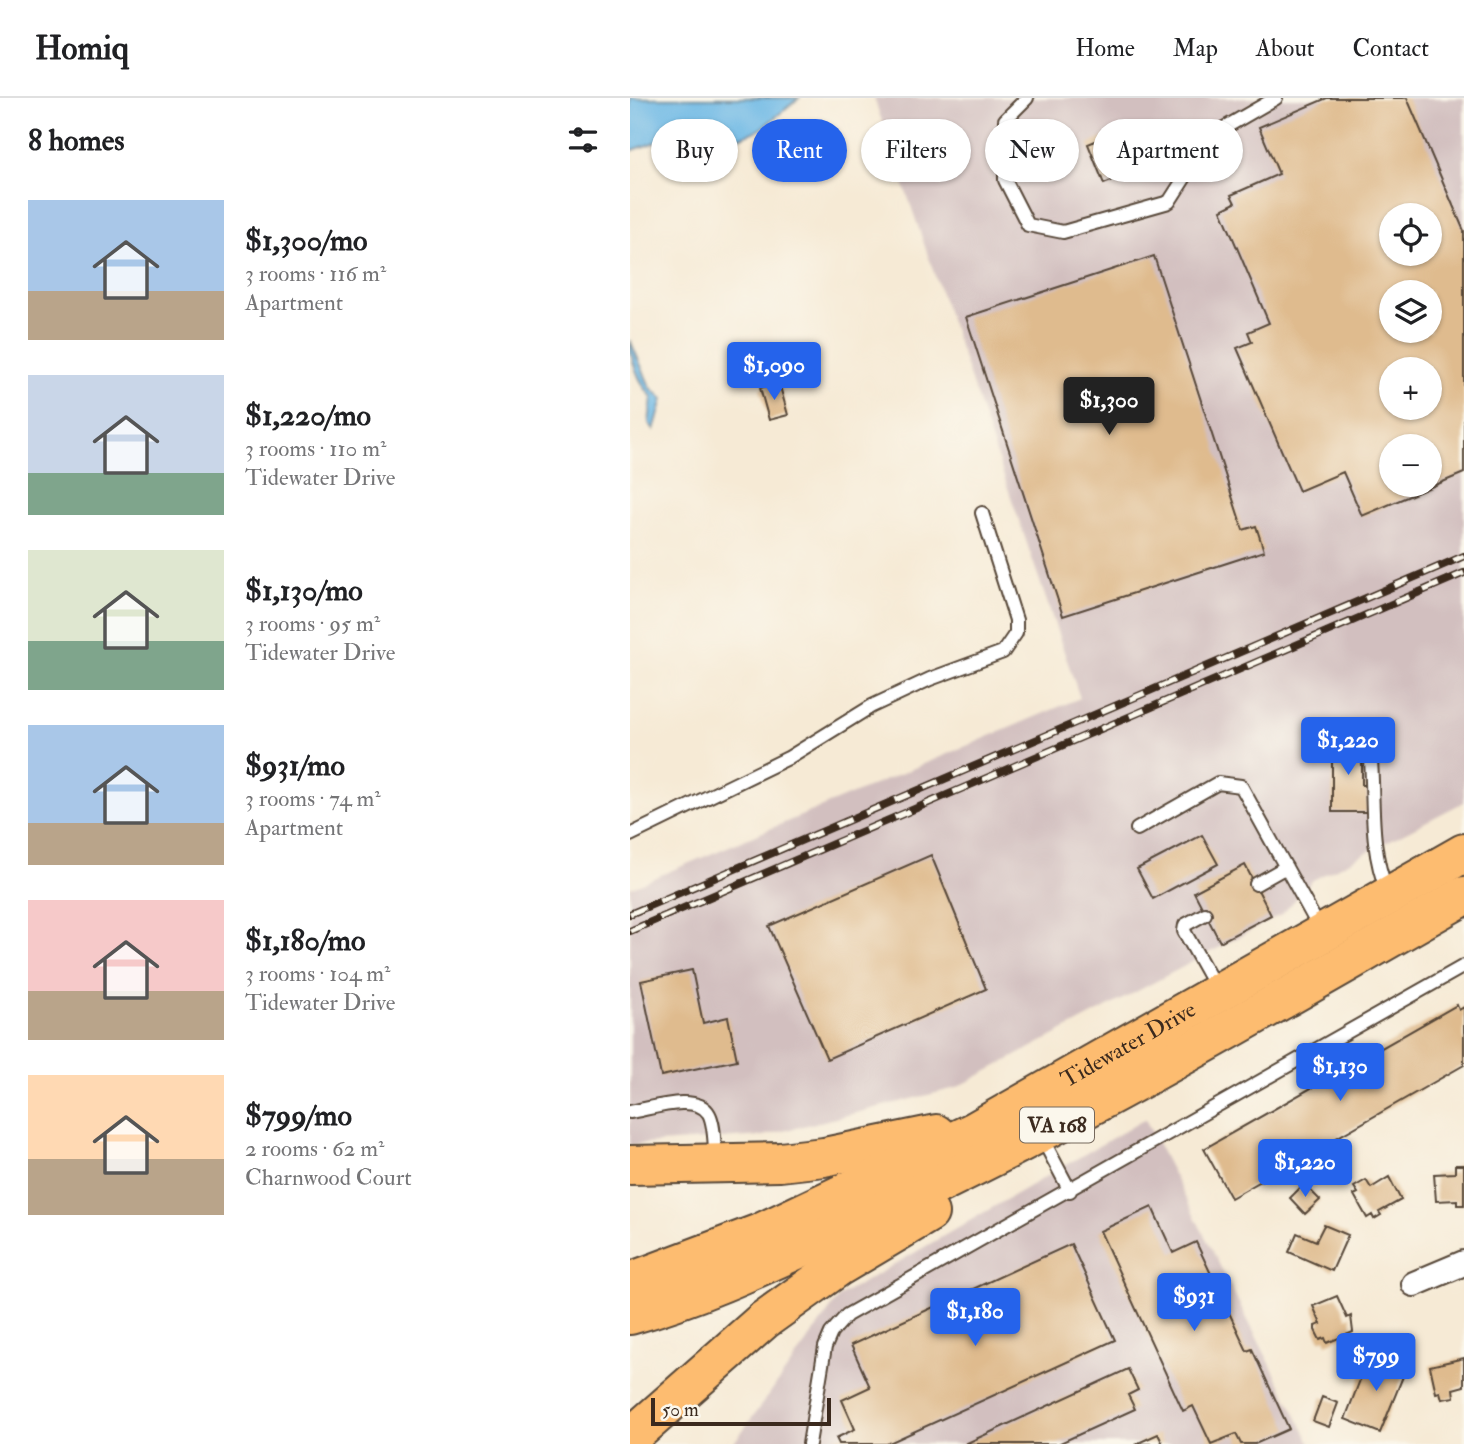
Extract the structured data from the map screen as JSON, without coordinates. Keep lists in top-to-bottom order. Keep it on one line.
{"streets":{"highway":["Tidewater Drive","VA 168"]},"scale_bar":"50 m","page":{"header":"Homiq","nav":["Home","Map","About","Contact"],"heading":"8 homes","chip":["Buy","Rent","Filters","New","Apartment"],"list":[{"name":"$1,300/mo","note":"3 rooms · 116 m² · Apartment"},{"name":"$1,220/mo","note":"3 rooms · 110 m² · Tidewater Drive"},{"name":"$1,130/mo","note":"3 rooms · 95 m² · Tidewater Drive"},{"name":"$931/mo","note":"3 rooms · 74 m² · Apartment"},{"name":"$1,180/mo","note":"3 rooms · 104 m² · Tidewater Drive"},{"name":"$799/mo","note":"2 rooms · 62 m² · Charnwood Court"}],"map_buttons":["+","−"],"price":["$1,090","$1,300","$1,220","$1,130","$1,220","$931","$1,180","$799"],"scale":"50 m"}}
